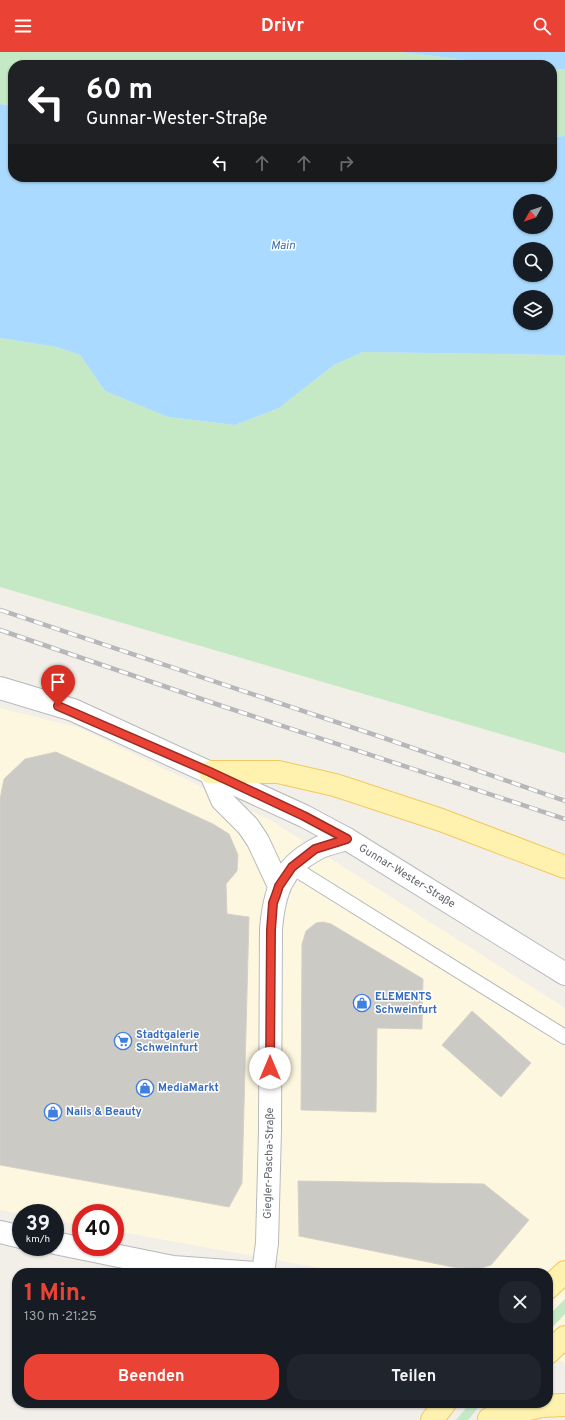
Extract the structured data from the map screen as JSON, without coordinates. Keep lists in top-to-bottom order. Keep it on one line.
{"streets":{"street":["Gunnar-Wester-Straße","Giegler-Pascha-Straße"]},"crossings":[["Gunnar-Wester-Straße","Giegler-Pascha-Straße"]],"water":["Main"],"places":{"shop":["ELEMENTS Schweinfurt","MediaMarkt","Nails & Beauty"],"supermarket":["Stadtgalerie Schweinfurt"]},"north":"bottom left","page":{"header":"Drivr","turn":["60 m","Gunnar-Wester-Straße"],"speed":"39 km/h","limit":"40","heading":["1 Min.","130 m · 21:25"],"buttons":["Beenden","Teilen"]}}
